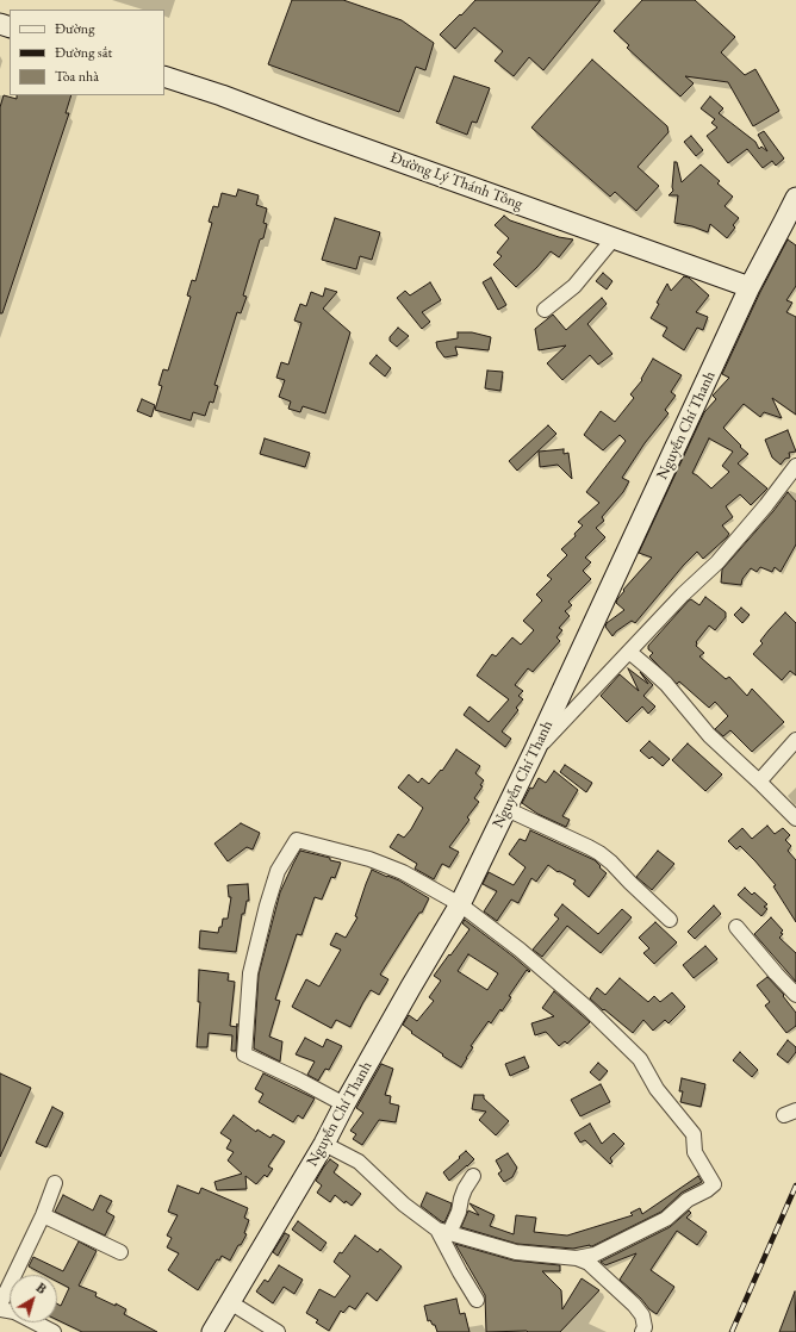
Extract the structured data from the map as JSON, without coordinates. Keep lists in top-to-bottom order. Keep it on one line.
{"streets":{"main road":["Đường Lý Thánh Tông","Nguyễn Chí Thanh"]},"crossings":[["Đường Lý Thánh Tông","Nguyễn Chí Thanh"]],"legend":["Đường","Đường sắt","Tòa nhà"],"north":"top right"}
